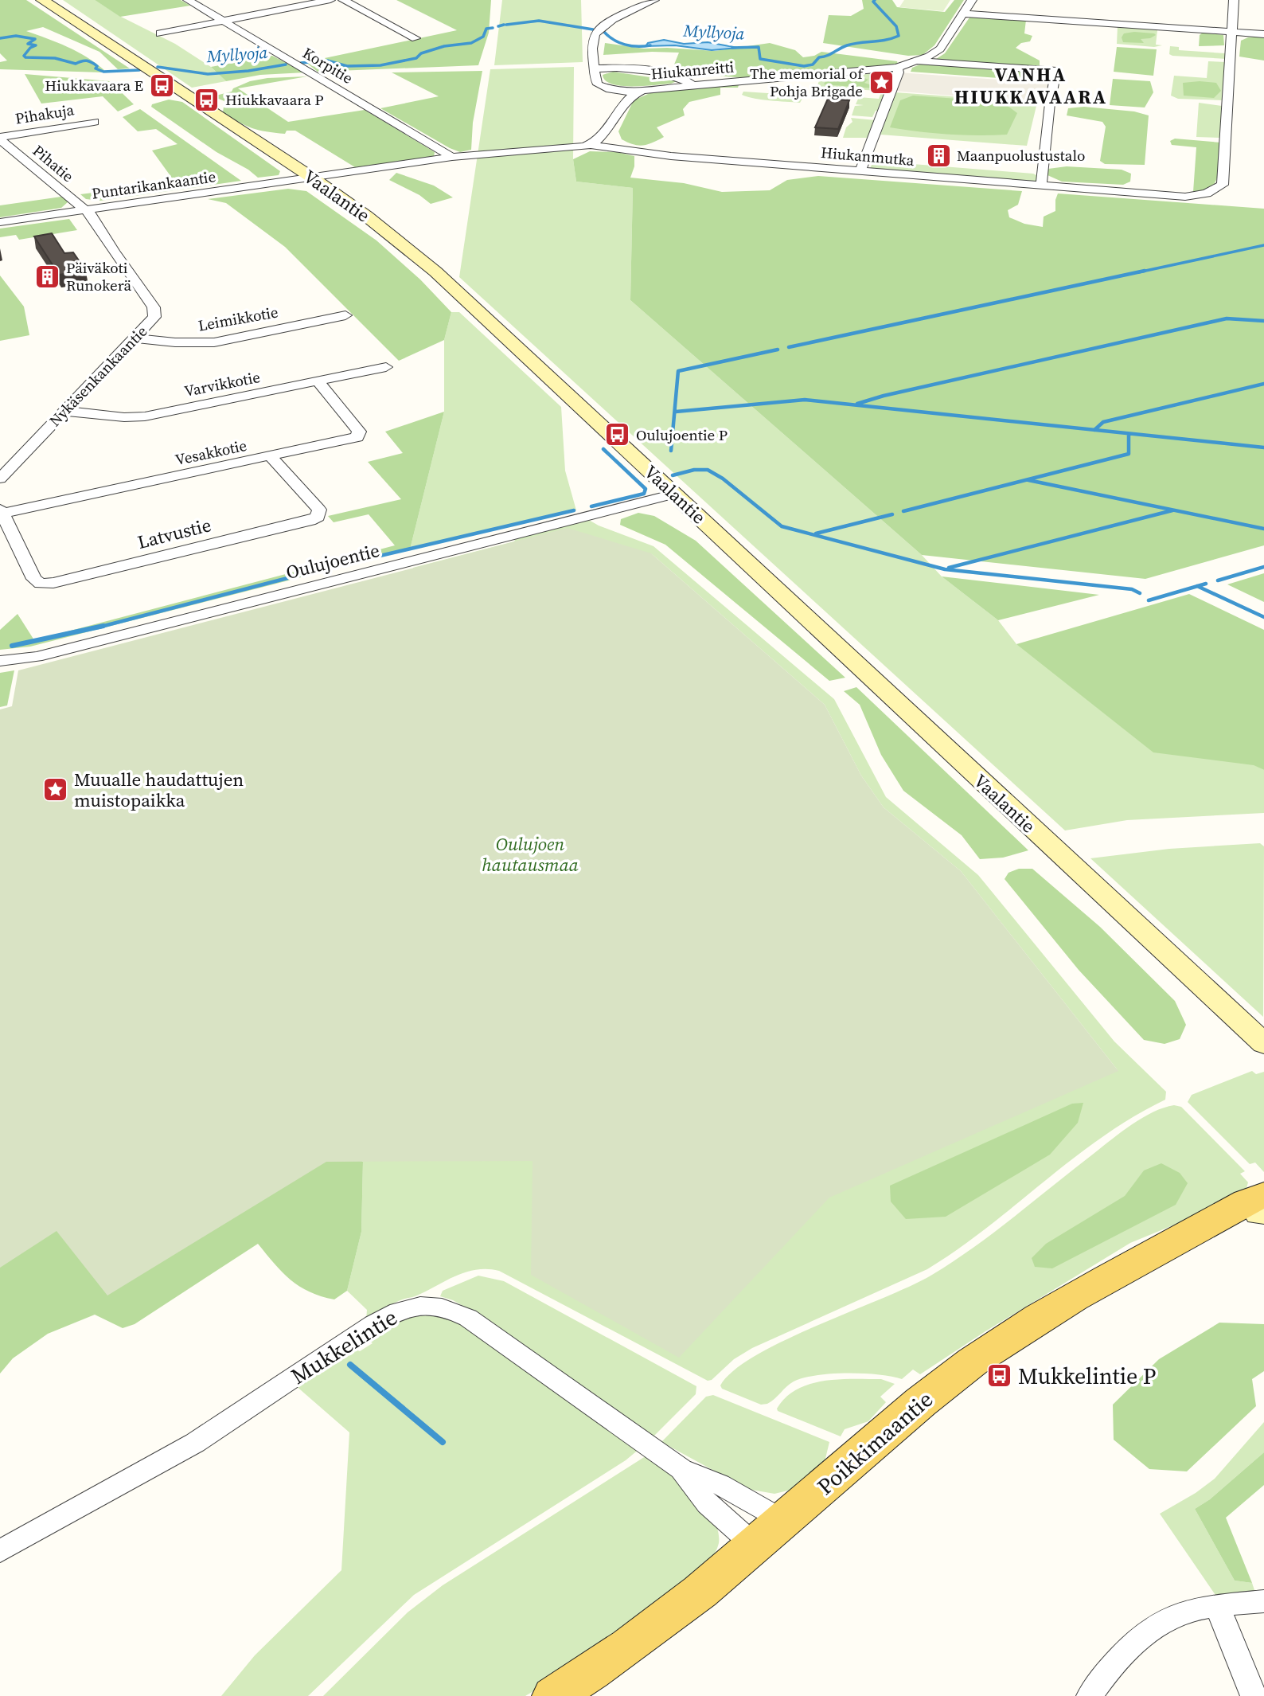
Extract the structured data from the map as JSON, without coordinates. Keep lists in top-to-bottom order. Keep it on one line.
{"streets":{"main road":["Poikkimaantie"],"street":["Korpitie","Hiukanreitti","Pihakuja","Hiukanmutka","Pihatie","Puntarikankaantie","Vaalantie","Leimikkotie","Nykäsenkankaantie","Varvikkotie","Vesakkotie","Latvustie","Oulujoentie","Mukkelintie"]},"crossings":[["Hiukanreitti","Hiukanmutka"],["Pihakuja","Pihatie"],["Pihatie","Puntarikankaantie"],["Pihatie","Nykäsenkankaantie"],["Puntarikankaantie","Vaalantie"],["Puntarikankaantie","Nykäsenkankaantie"],["Vaalantie","Oulujoentie"],["Leimikkotie","Nykäsenkankaantie"],["Nykäsenkankaantie","Varvikkotie"],["Varvikkotie","Vesakkotie"],["Vesakkotie","Latvustie"],["Mukkelintie","Poikkimaantie"]],"districts":["VANHA HIUKKAVAARA"],"water":["Myllyoja"],"parks":["Oulujoen hautausmaa"],"places":{"place":["The memorial of Pohja Brigade","Muualle haudattujen muistopaikka"],"bus stop":["Hiukkavaara E","Hiukkavaara P","Oulujoentie P","Mukkelintie P"],"building":["Maanpuolustustalo","Päiväkoti Runokerä"]}}
